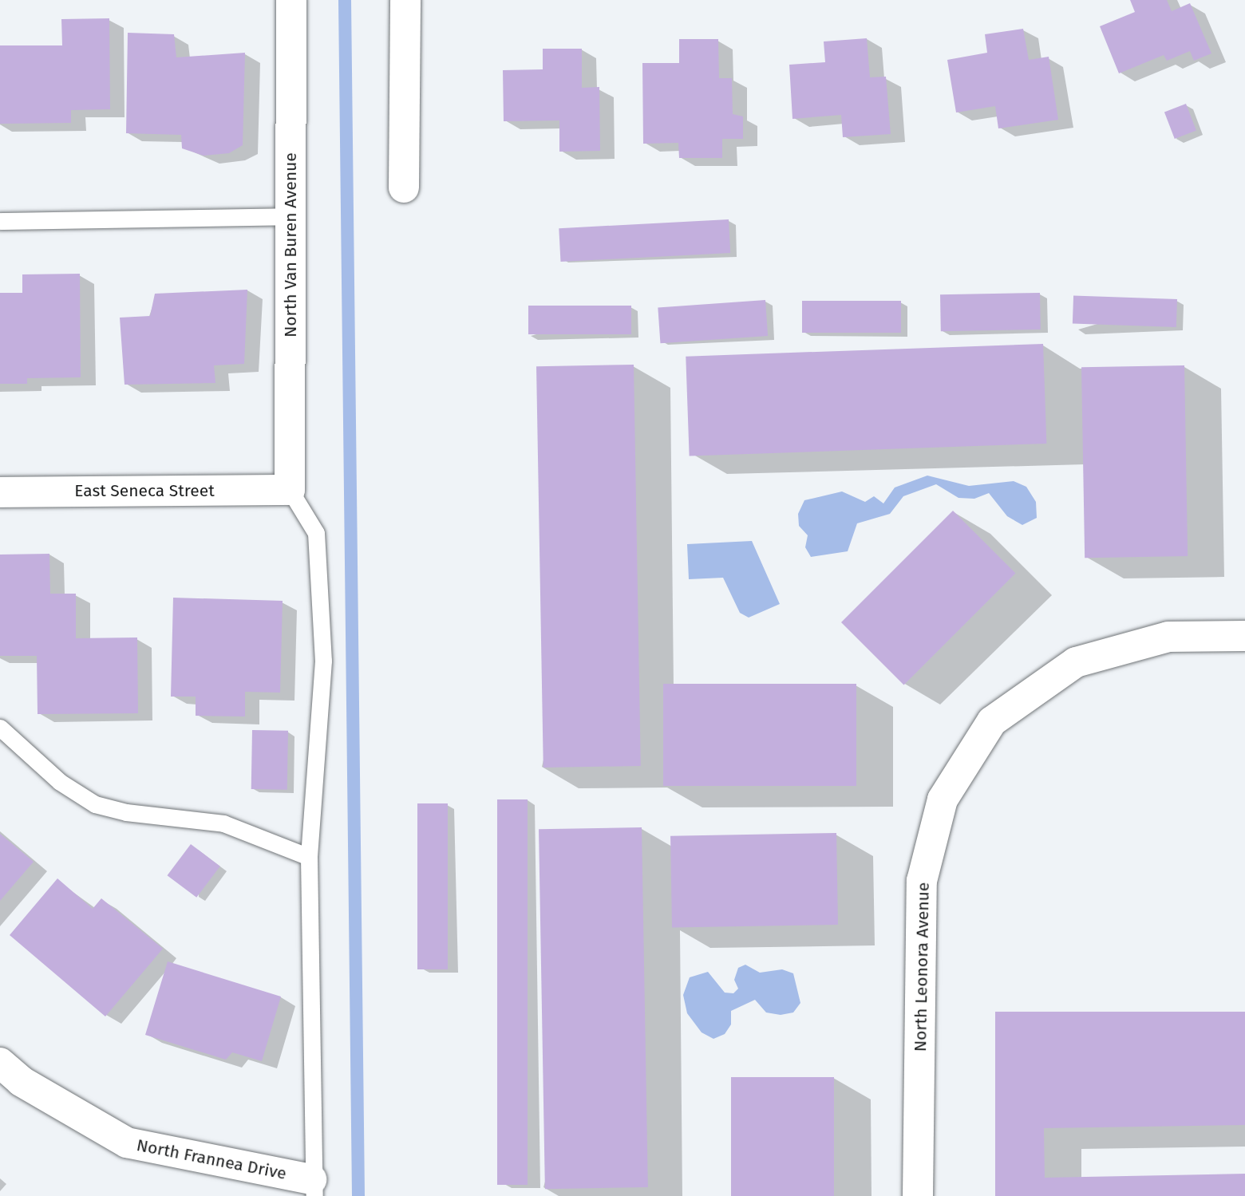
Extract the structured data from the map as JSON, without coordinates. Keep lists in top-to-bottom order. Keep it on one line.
{"streets":{"street":["North Van Buren Avenue","East Seneca Street","North Leonora Avenue","North Frannea Drive"]},"crossings":[["North Van Buren Avenue","East Seneca Street"]]}
